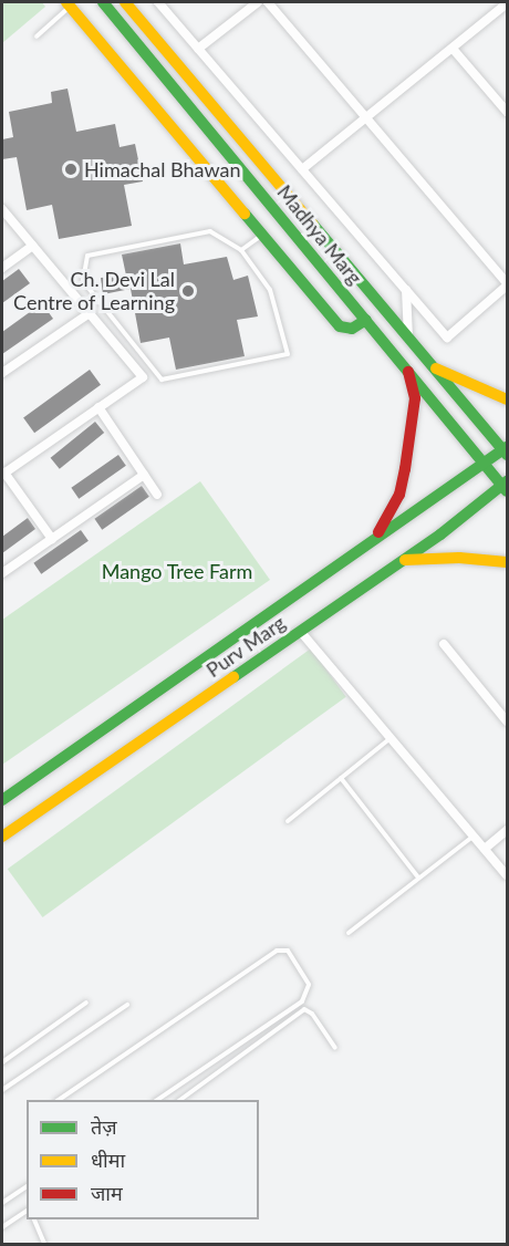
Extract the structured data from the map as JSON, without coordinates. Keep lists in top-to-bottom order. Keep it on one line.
{"streets":{"main road":["Madhya Marg","Purv Marg"]},"crossings":[["Madhya Marg","Purv Marg"]],"parks":["Mango Tree Farm"],"places":["Himachal Bhawan","Ch. Devi Lal Centre of Learning"],"legend":["तेज़","धीमा","जाम"]}
